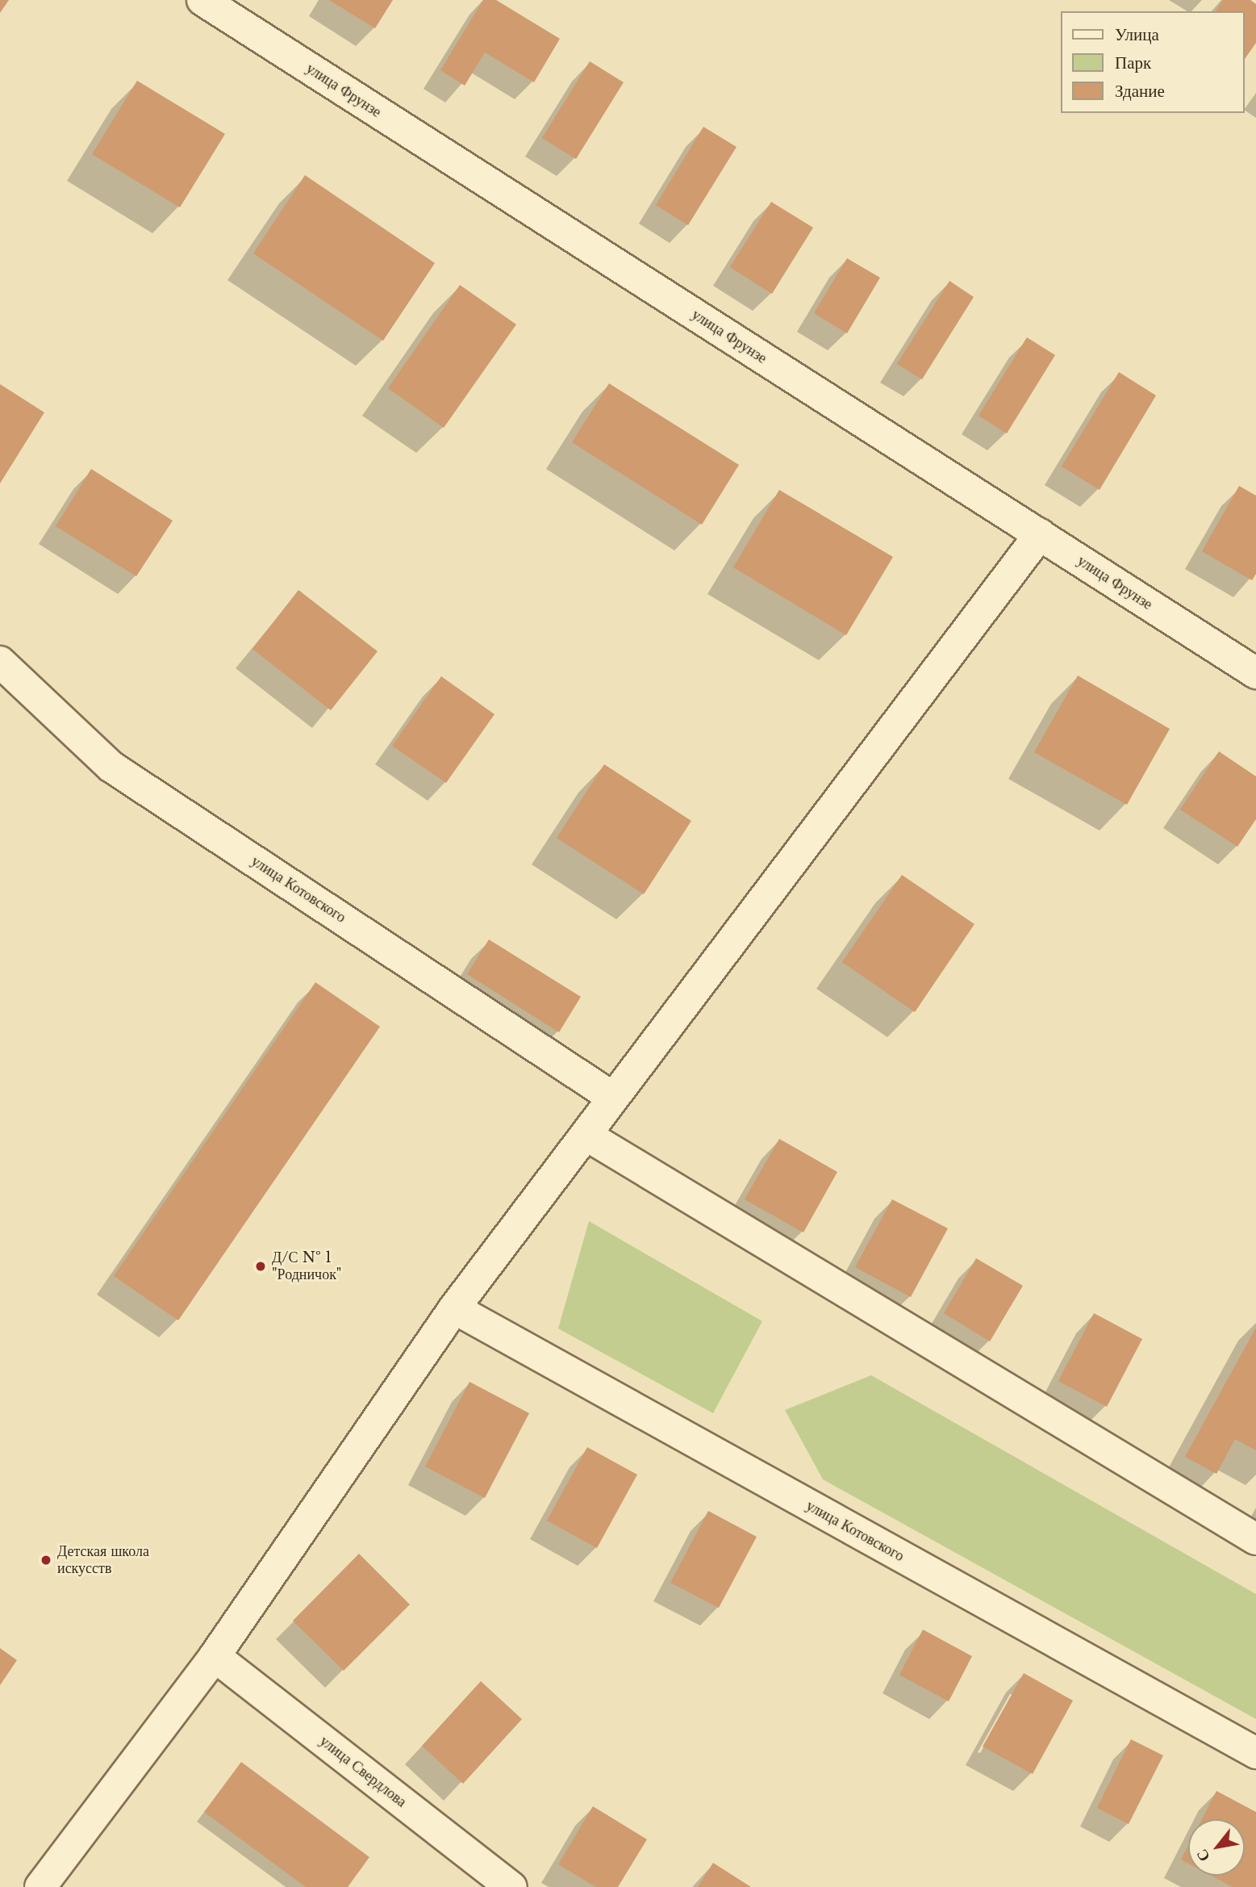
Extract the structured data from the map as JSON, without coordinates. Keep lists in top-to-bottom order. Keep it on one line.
{"streets":{"street":["улица Фрунзе","улица Котовского","улица Свердлова"]},"places":["Д/С № 1 \"Родничок\"","Детская школа искусств"],"legend":["Улица","Парк","Здание"],"north":"bottom left"}
